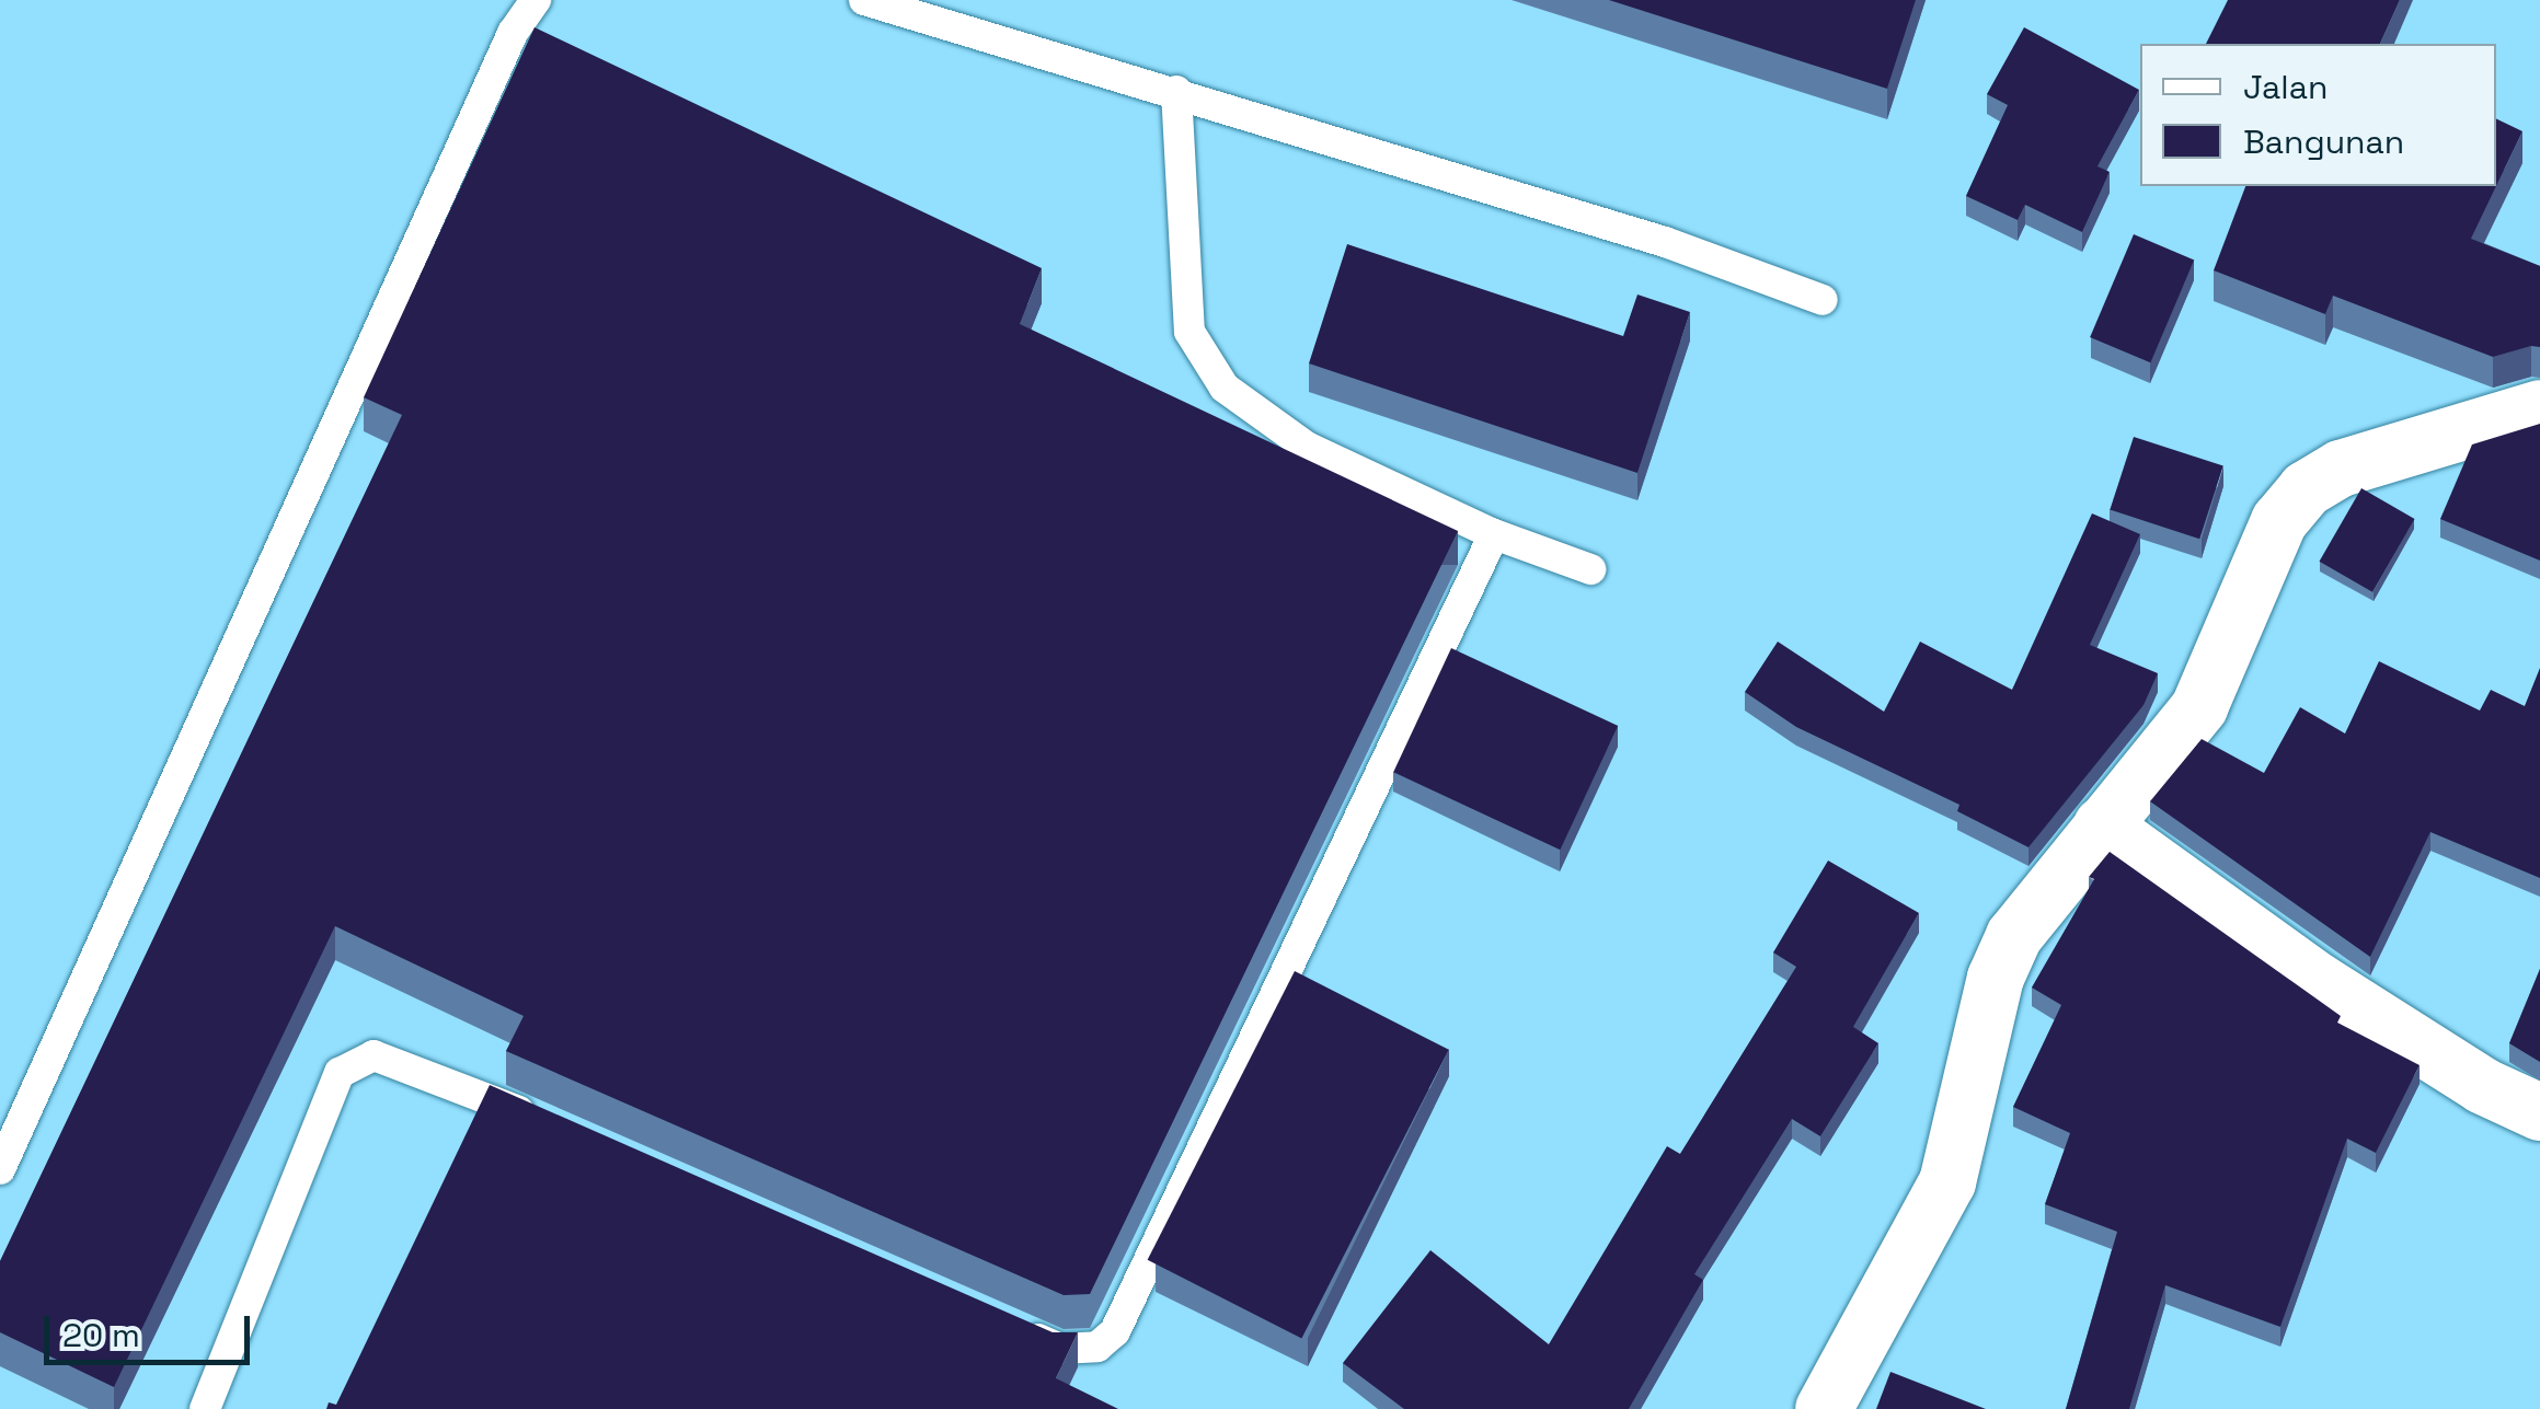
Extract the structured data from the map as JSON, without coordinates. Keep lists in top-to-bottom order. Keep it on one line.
{"legend":["Jalan","Bangunan"],"scale_bar":"20 m"}
